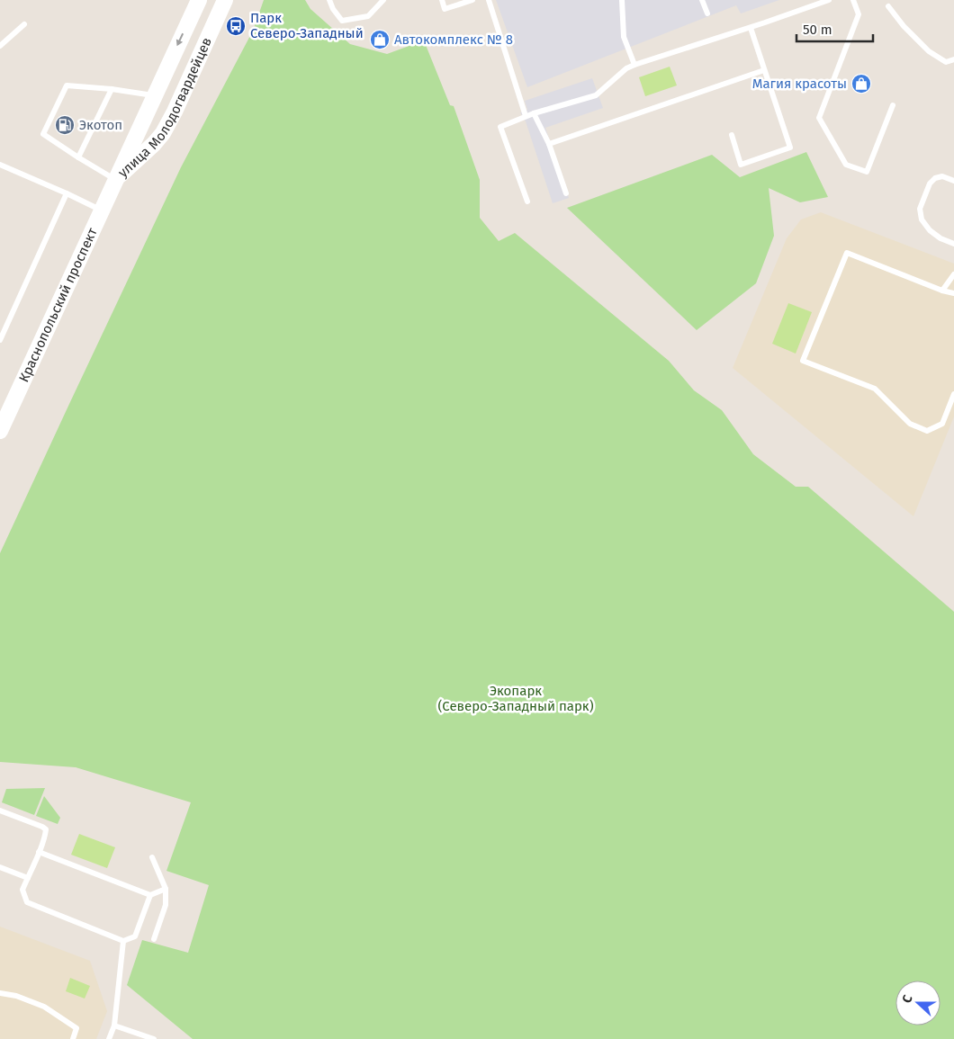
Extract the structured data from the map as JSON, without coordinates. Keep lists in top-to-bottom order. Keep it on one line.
{"streets":{"street":["улица Молодогвардейцев","Краснопольский проспект"]},"crossings":[["улица Молодогвардейцев","Краснопольский проспект"]],"parks":["Экопарк (Северо-Западный парк)"],"places":{"bus stop":["Парк Северо-Западный"],"shop":["Автокомплекс № 8","Магия красоты"],"fuel station":["Экотоп"]},"scale_bar":"50 m","north":"left"}
